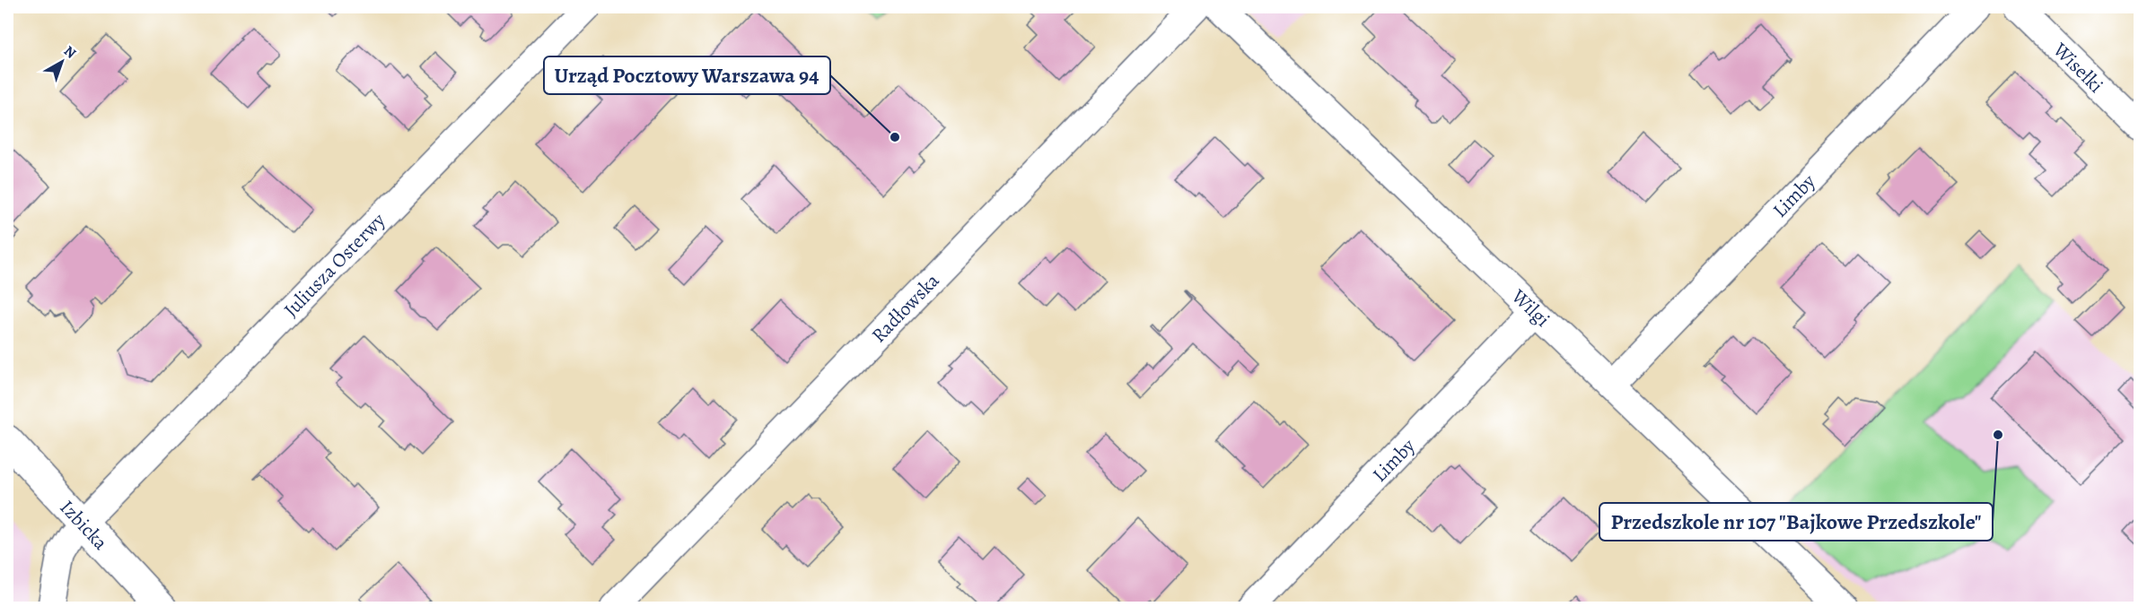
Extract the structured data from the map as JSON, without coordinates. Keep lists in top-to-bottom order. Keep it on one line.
{"streets":{"street":["Wisełki","Limby","Juliusza Osterwy","Radłowska","Wilgi","Izbicka"]},"crossings":[["Limby","Wilgi"],["Juliusza Osterwy","Izbicka"]],"places":["Urząd Pocztowy Warszawa 94","Przedszkole nr 107 \"Bajkowe Przedszkole\""],"north":"top right"}
